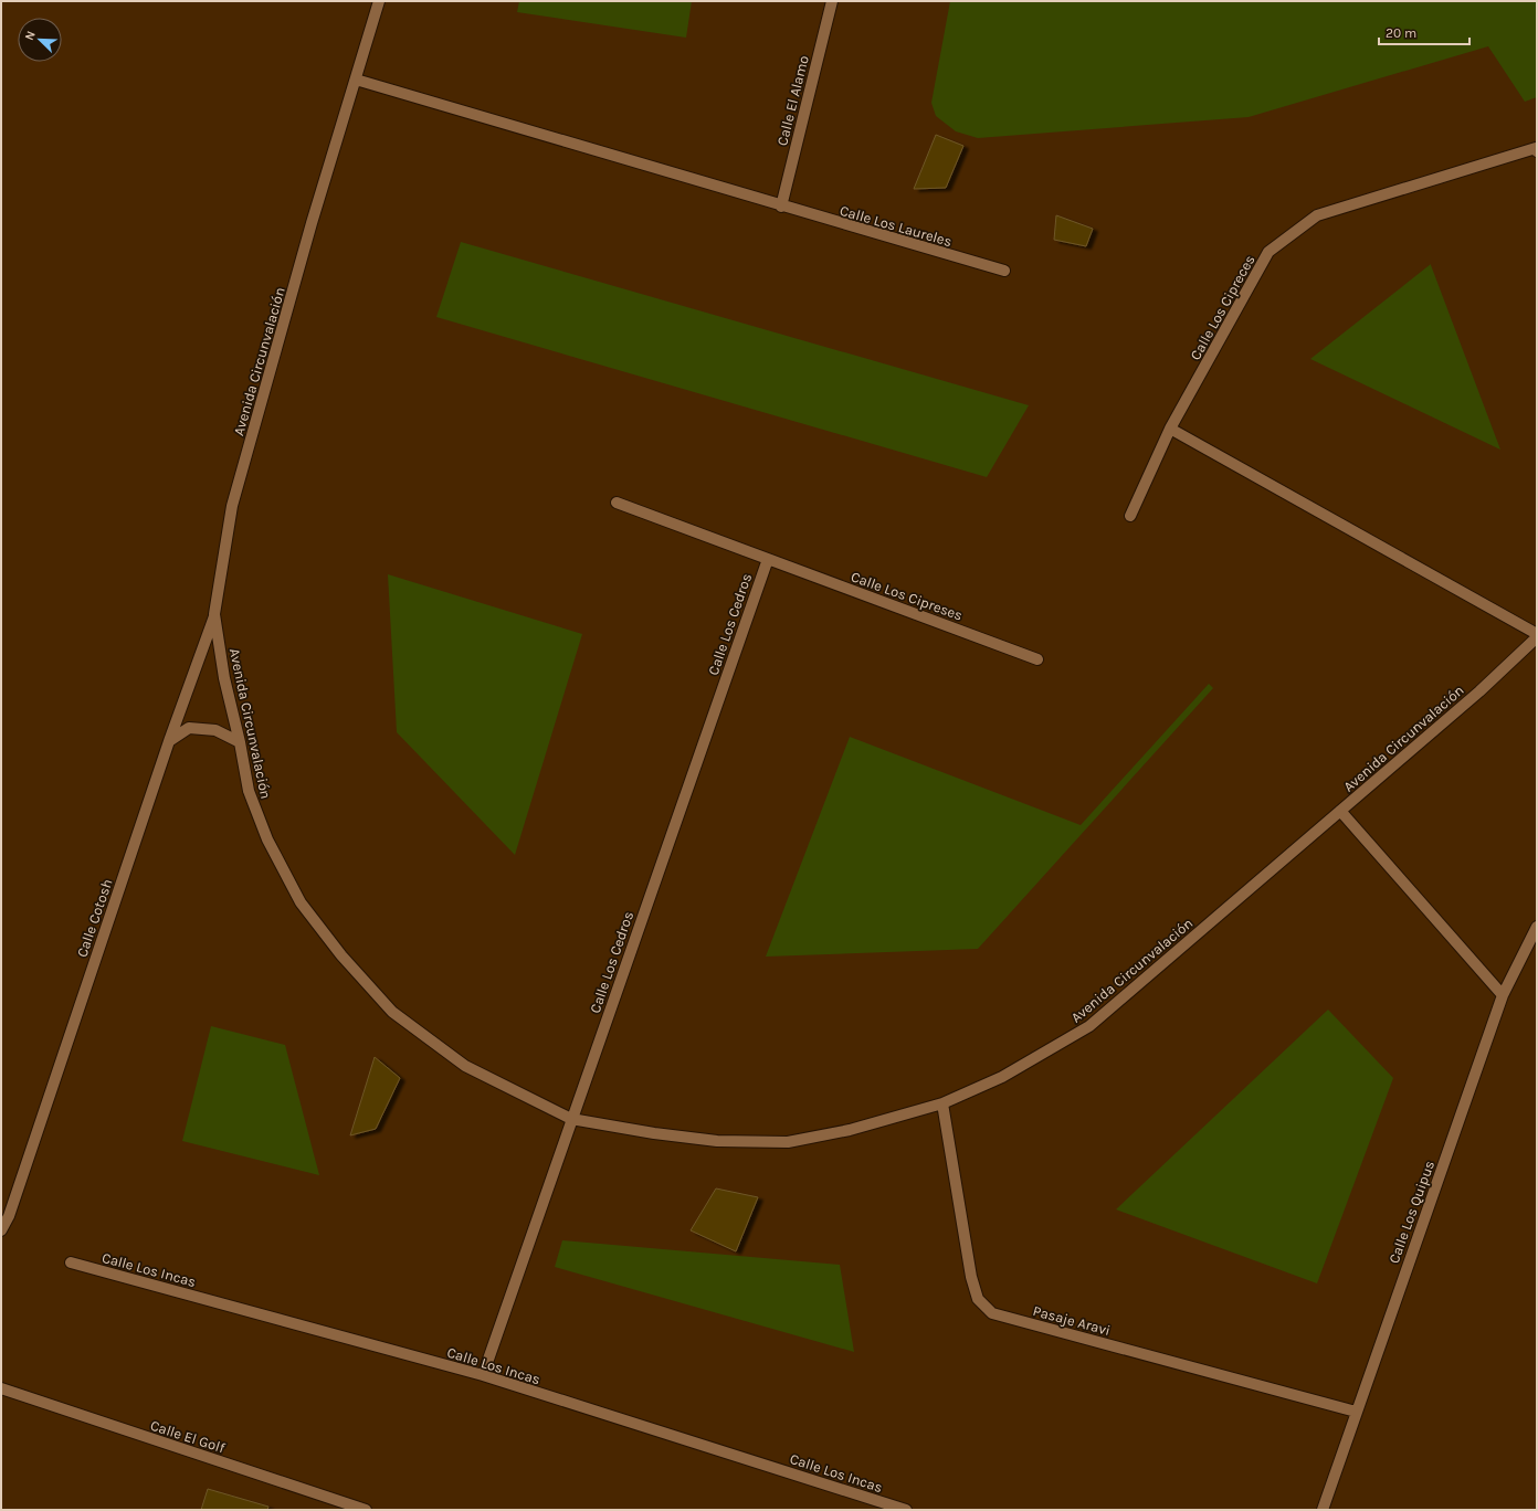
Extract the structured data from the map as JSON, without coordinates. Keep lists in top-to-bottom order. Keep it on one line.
{"streets":{"street":["Calle El Alamo","Calle Los Laureles","Calle Los Cipreces","Avenida Circunvalación","Calle Los Cipreses","Calle Los Cedros","Calle Cotosh","Calle Los Quipus","Calle Los Incas","Pasaje Aravi","Calle El Golf"]},"crossings":[["Calle El Alamo","Calle Los Laureles"],["Calle Los Laureles","Avenida Circunvalación"],["Avenida Circunvalación","Calle Los Cedros"],["Avenida Circunvalación","Calle Cotosh"],["Avenida Circunvalación","Pasaje Aravi"],["Calle Los Cipreses","Calle Los Cedros"],["Calle Los Cedros","Calle Los Incas"],["Calle Los Quipus","Pasaje Aravi"]],"scale_bar":"20 m","north":"top left"}
